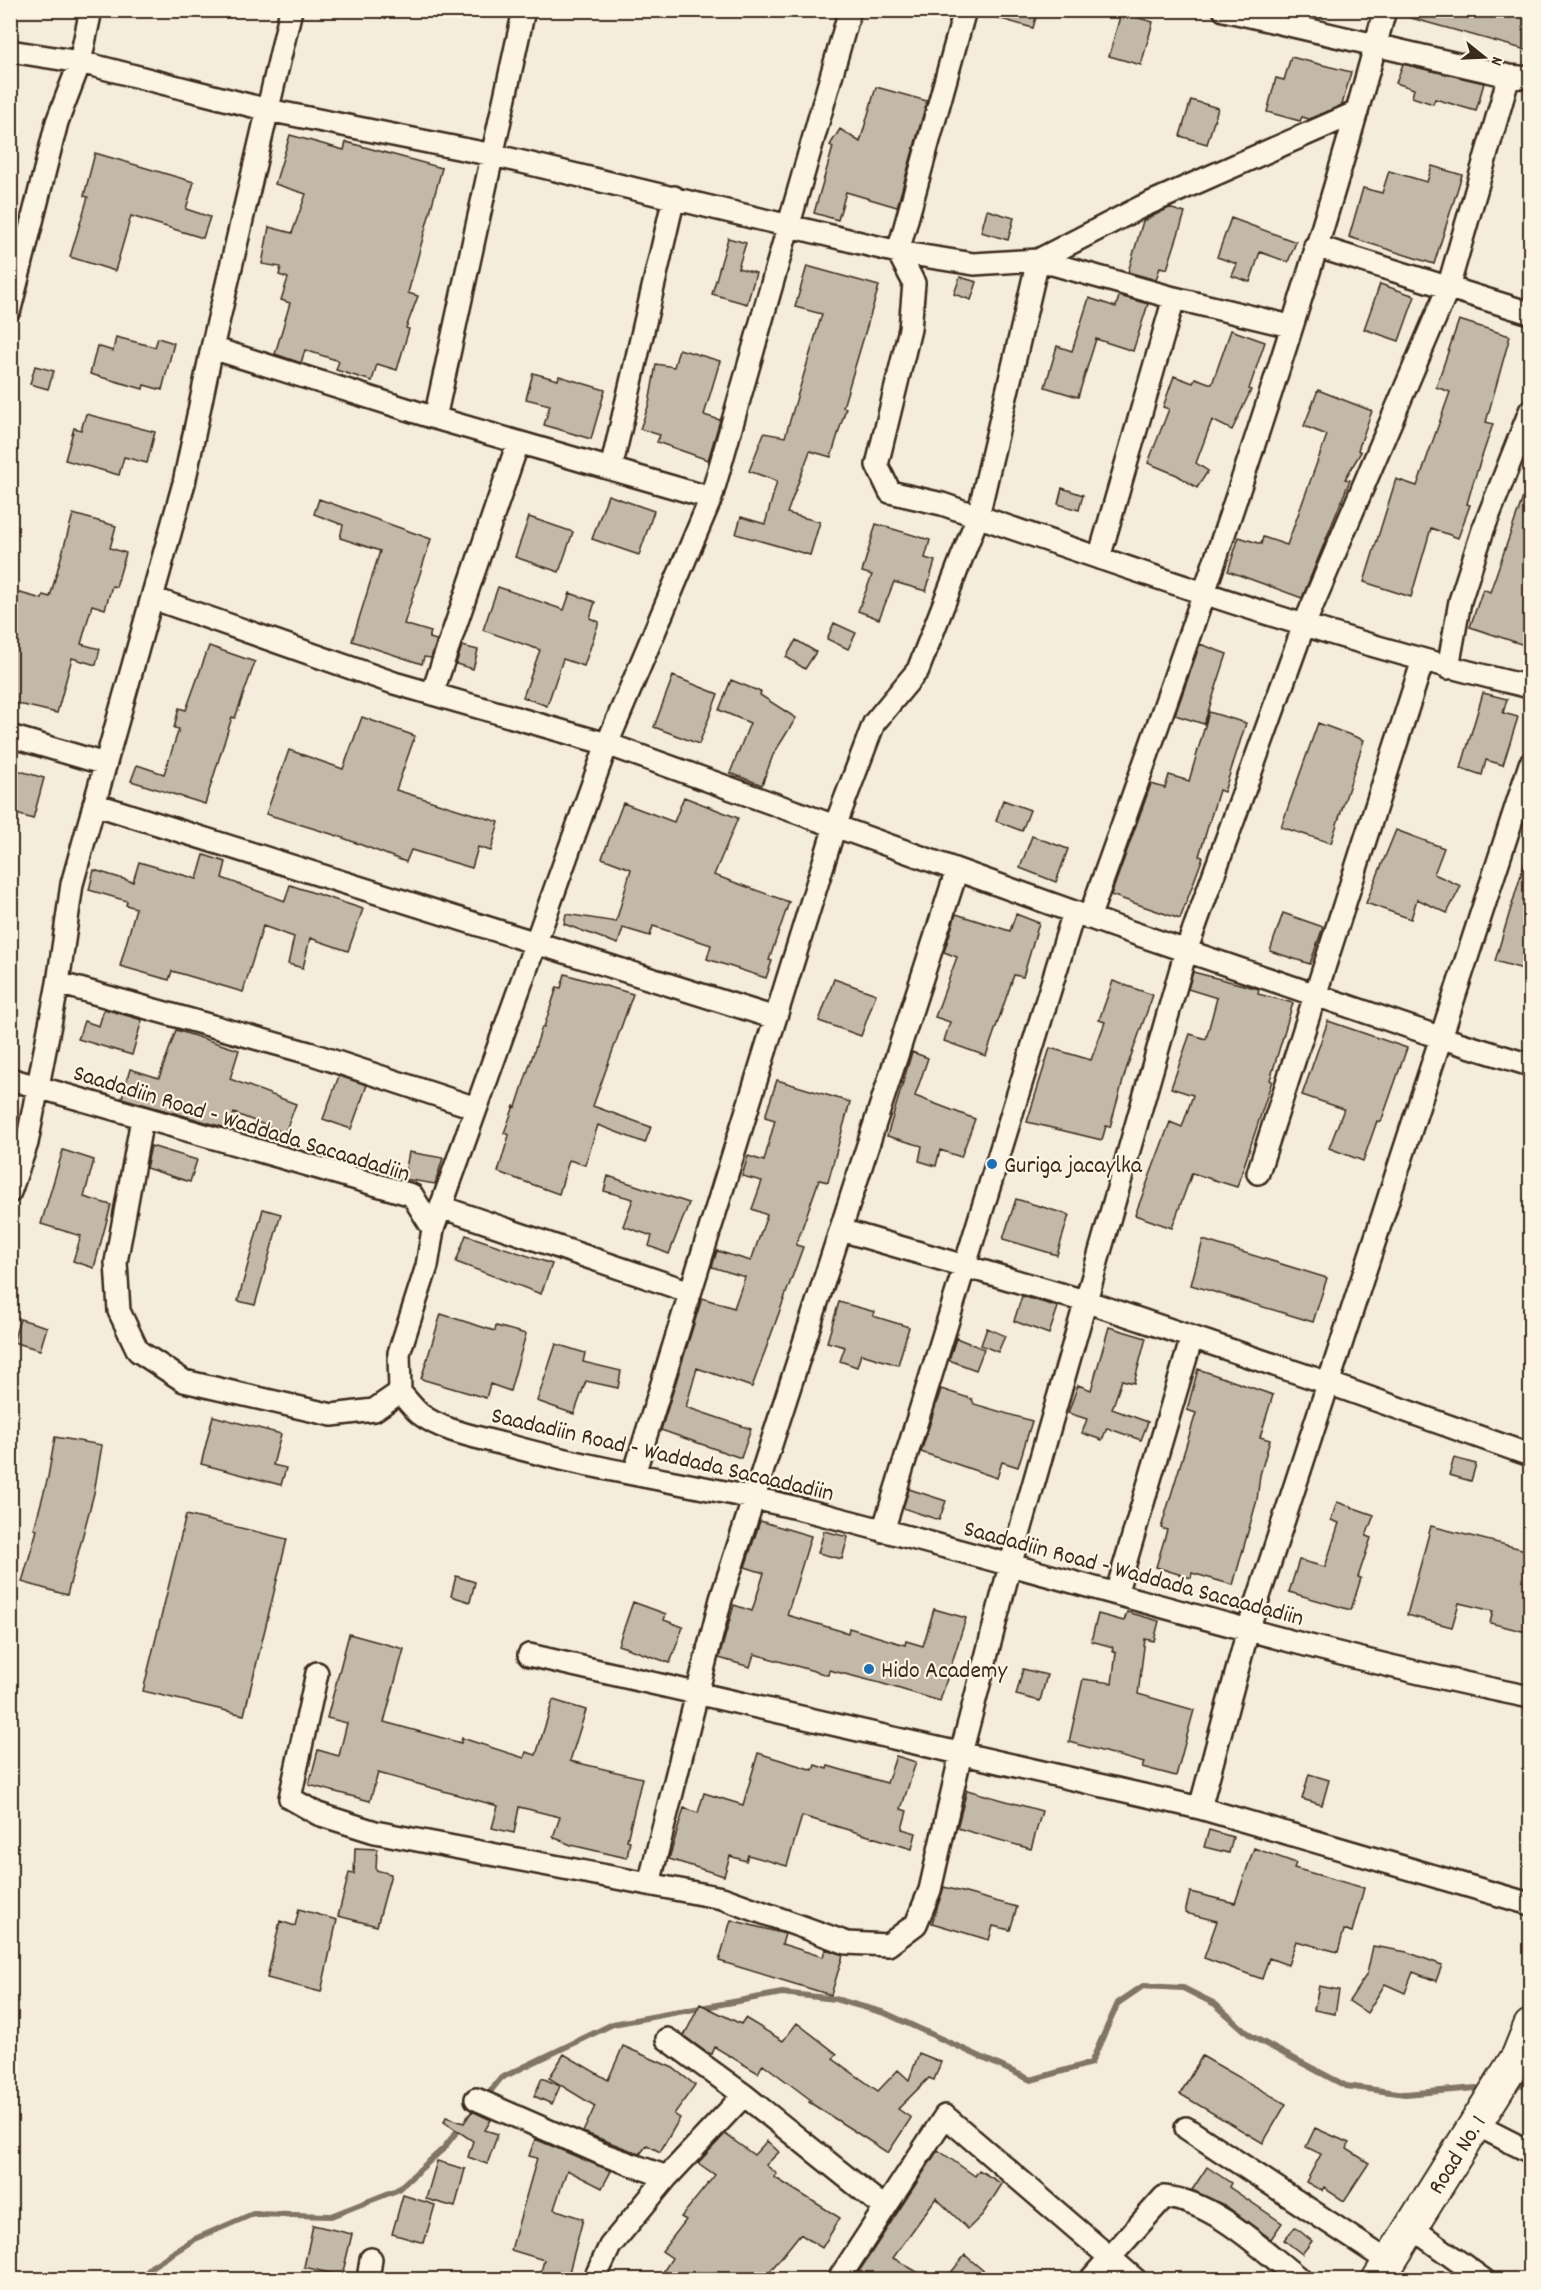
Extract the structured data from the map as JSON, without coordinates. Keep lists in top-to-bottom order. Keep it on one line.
{"streets":{"highway":["Road No. 1"],"street":["Saadadiin Road - Waddada Sacaadadiin"]},"places":["Guriga jacaylka","Hido Academy"],"north":"right"}
